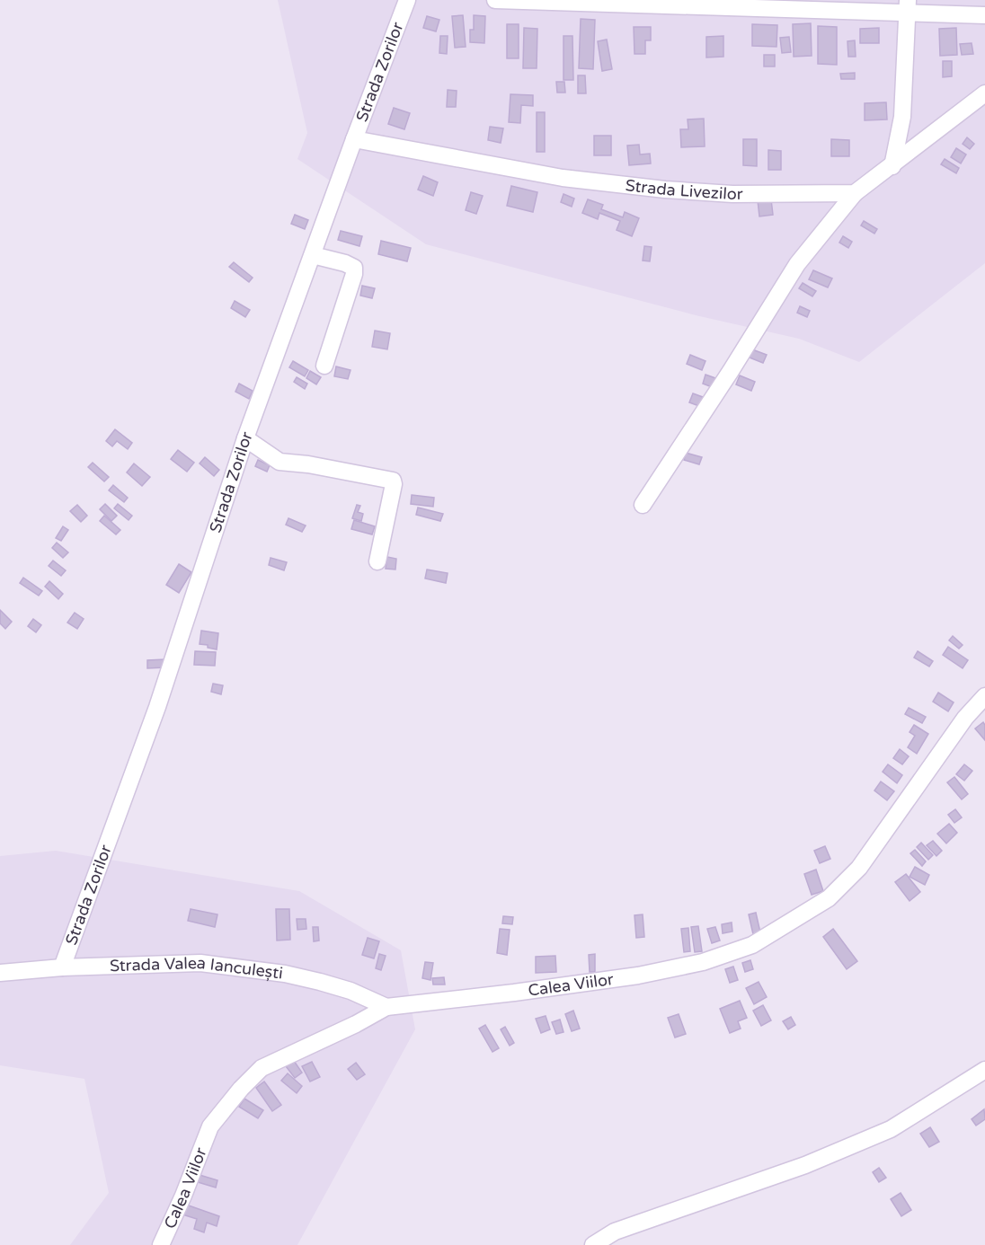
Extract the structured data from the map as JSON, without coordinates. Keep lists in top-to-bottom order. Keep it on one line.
{"streets":{"street":["Strada Zorilor","Strada Livezilor","Strada Valea Ianculești","Calea Viilor"]},"crossings":[["Strada Zorilor","Strada Livezilor"],["Strada Zorilor","Strada Valea Ianculești"],["Strada Valea Ianculești","Calea Viilor"]]}
